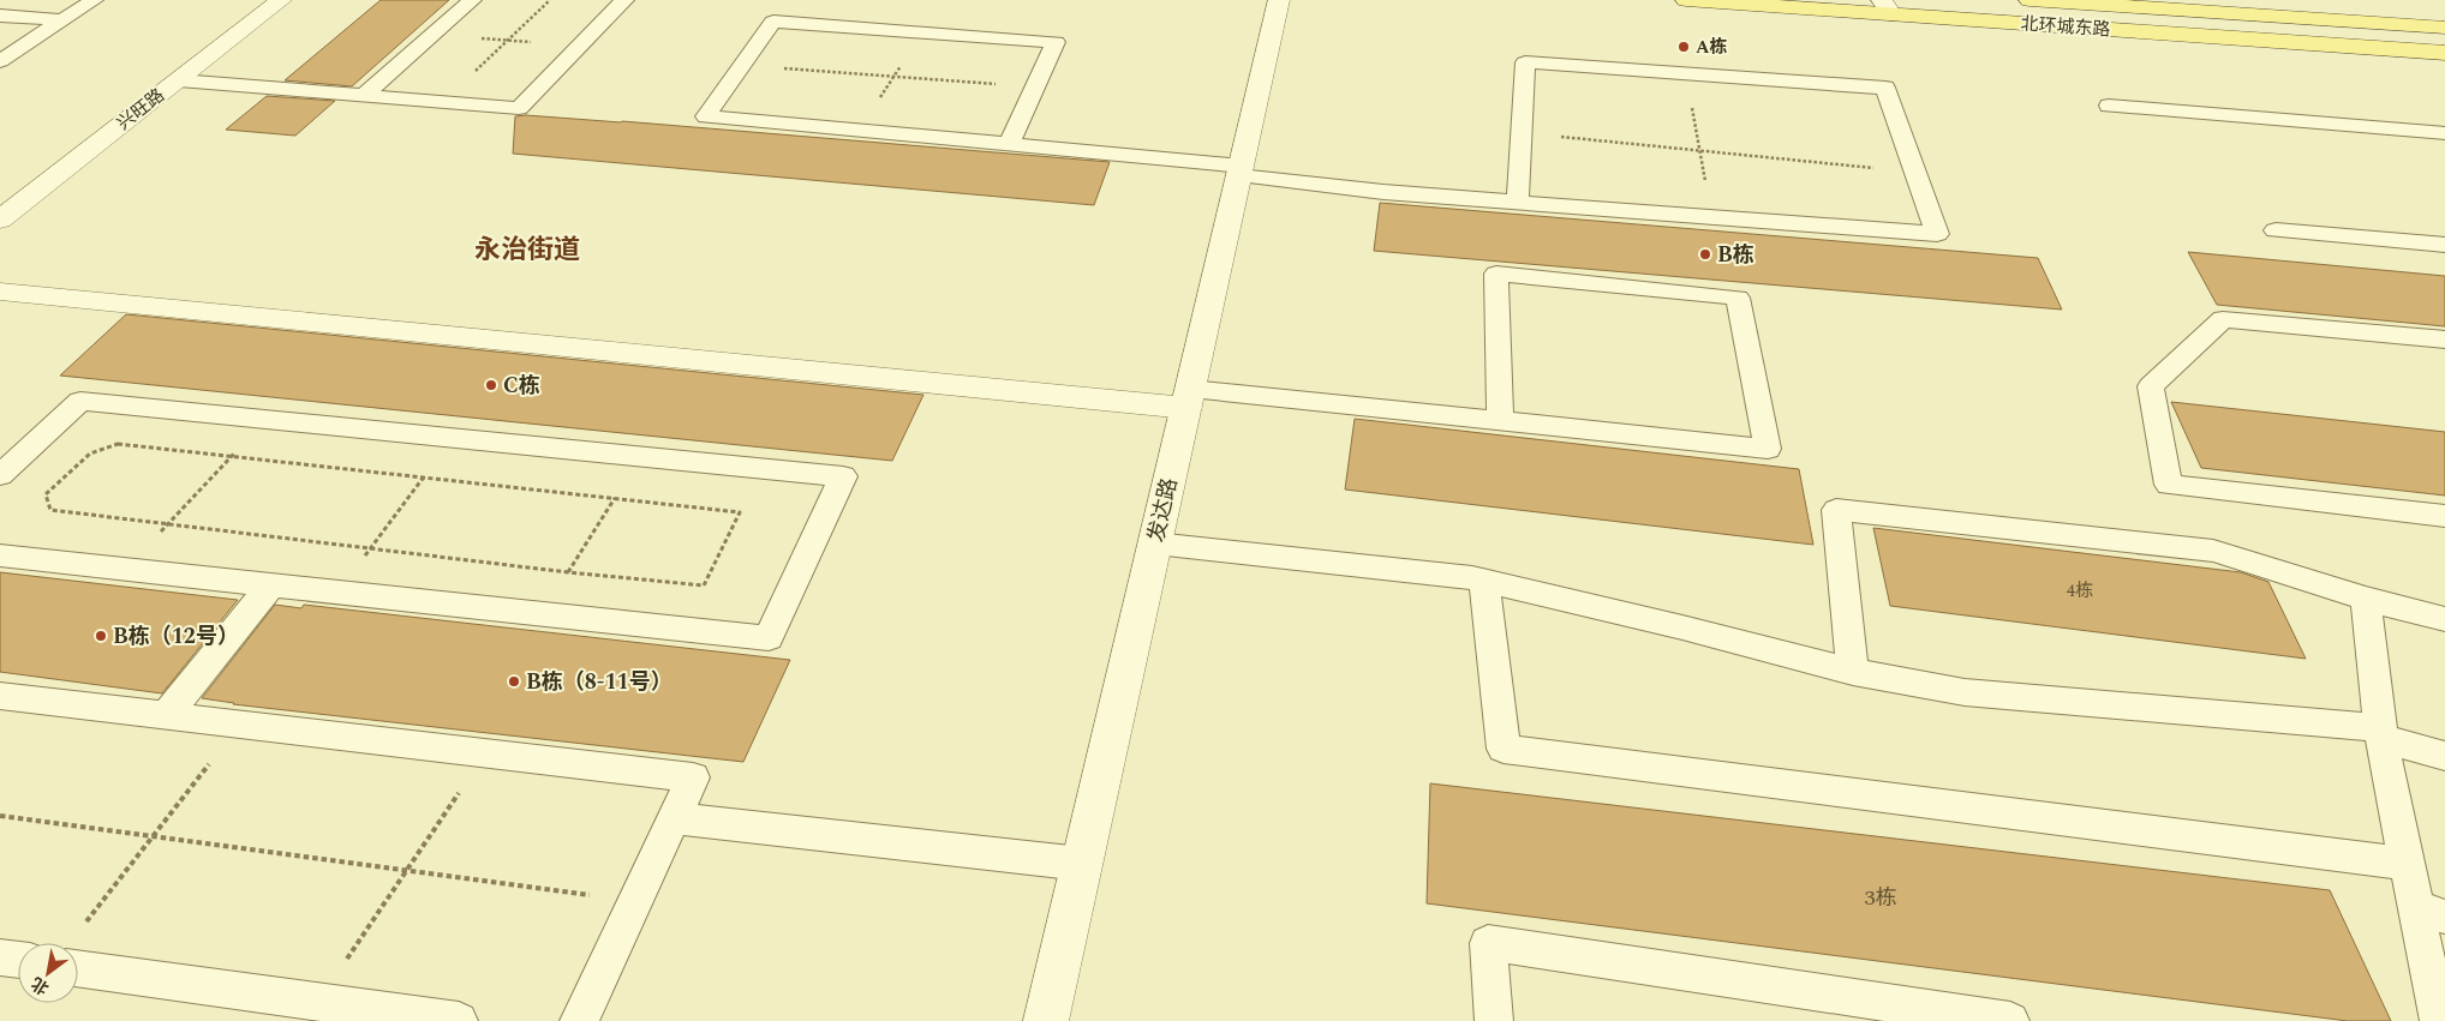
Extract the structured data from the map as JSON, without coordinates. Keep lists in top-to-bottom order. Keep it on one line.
{"streets":{"main road":["北环城东路"],"street":["兴旺路","发达路"]},"districts":["永治街道"],"places":["A栋","B栋","C栋","B栋（12号）","B栋（8-11号）"],"house_numbers":["4栋","3栋"],"north":"bottom left"}
